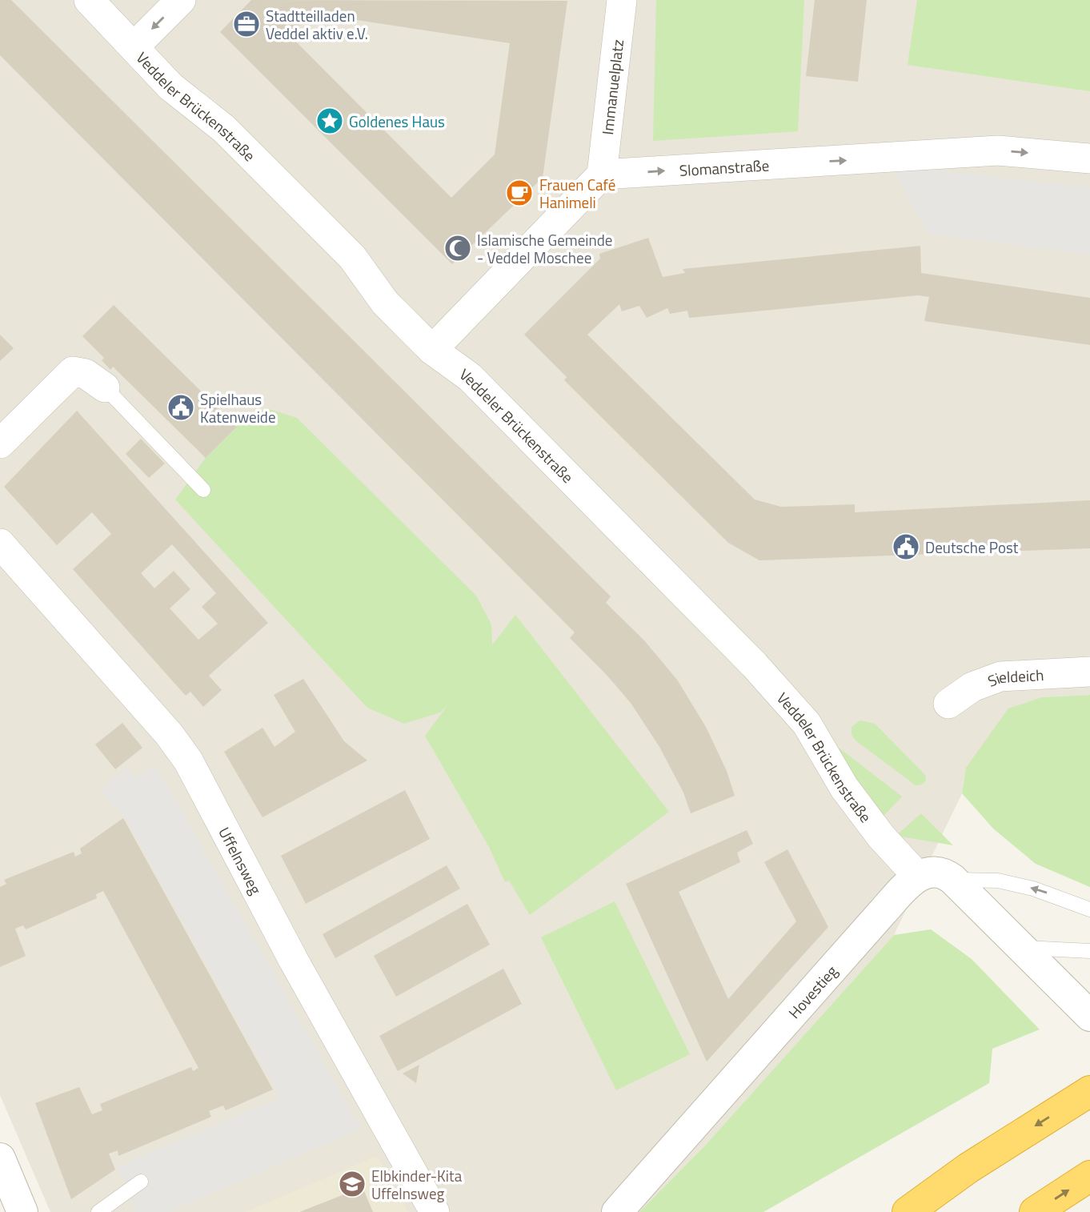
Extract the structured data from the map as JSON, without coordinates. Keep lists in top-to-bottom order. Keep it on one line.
{"streets":{"street":["Immanuelplatz","Veddeler Brückenstraße","Slomanstraße","Sieldeich","Uffelnsweg","Hovestieg"]},"crossings":[["Immanuelplatz","Slomanstraße"],["Veddeler Brückenstraße","Hovestieg"]],"one_way":["Slomanstraße"],"places":{"office":["Stadtteilladen Veddel aktiv e.V."],"place":["Goldenes Haus"],"cafe":["Frauen Café Hanimeli"],"mosque":["Islamische Gemeinde - Veddel Moschee"],"public building":["Spielhaus Katenweide","Deutsche Post"],"school or university":["Elbkinder-Kita Uffelnsweg"]}}
